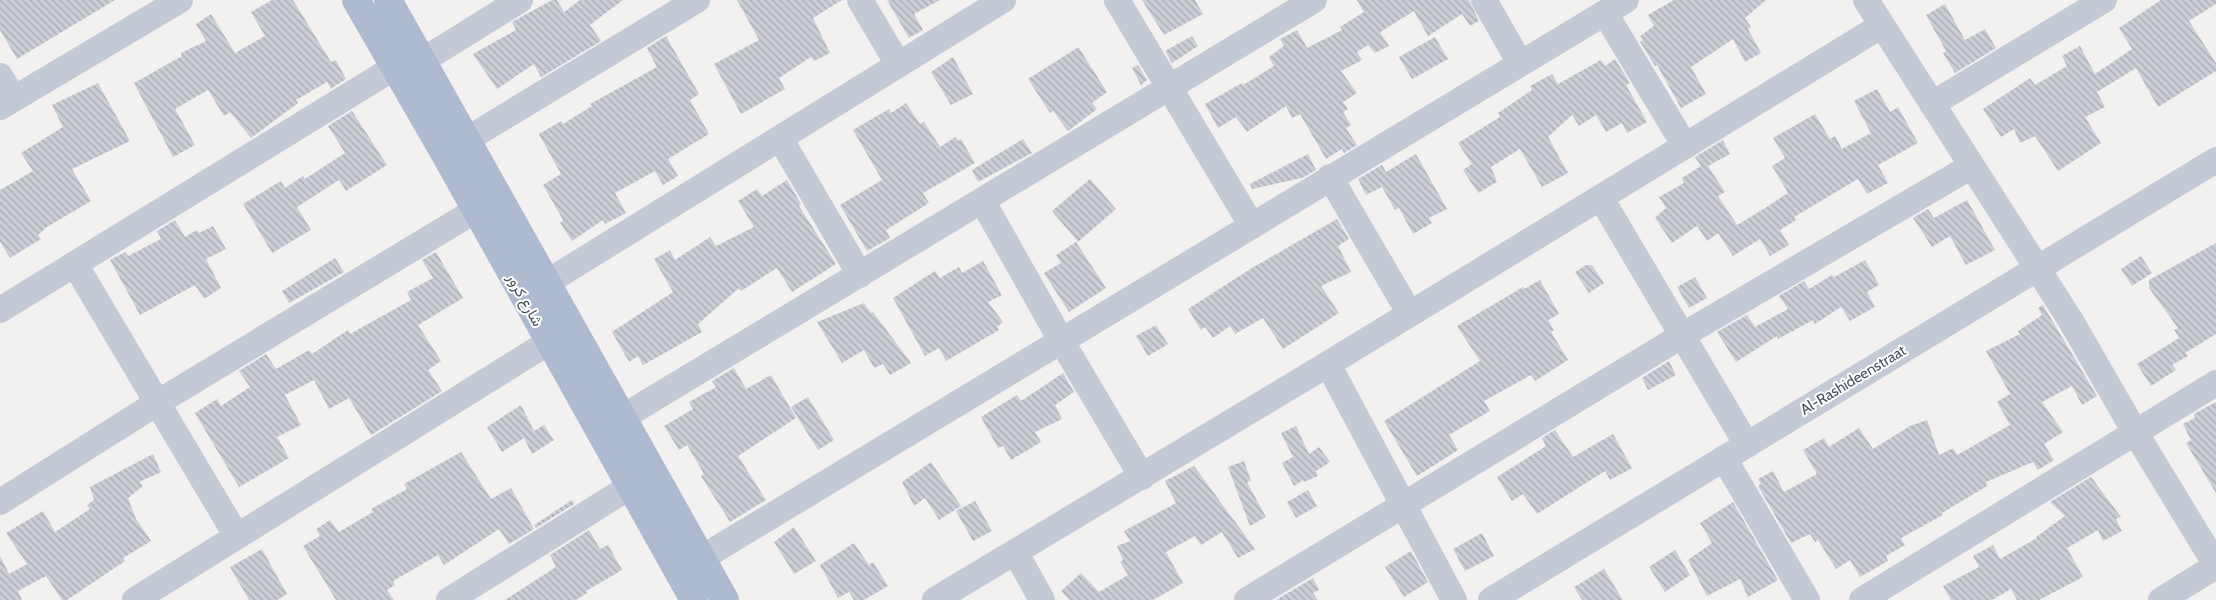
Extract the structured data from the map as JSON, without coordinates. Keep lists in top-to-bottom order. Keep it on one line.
{"streets":{"main road":["شارع كرور"],"street":["Al-Rashideenstraat"]}}
